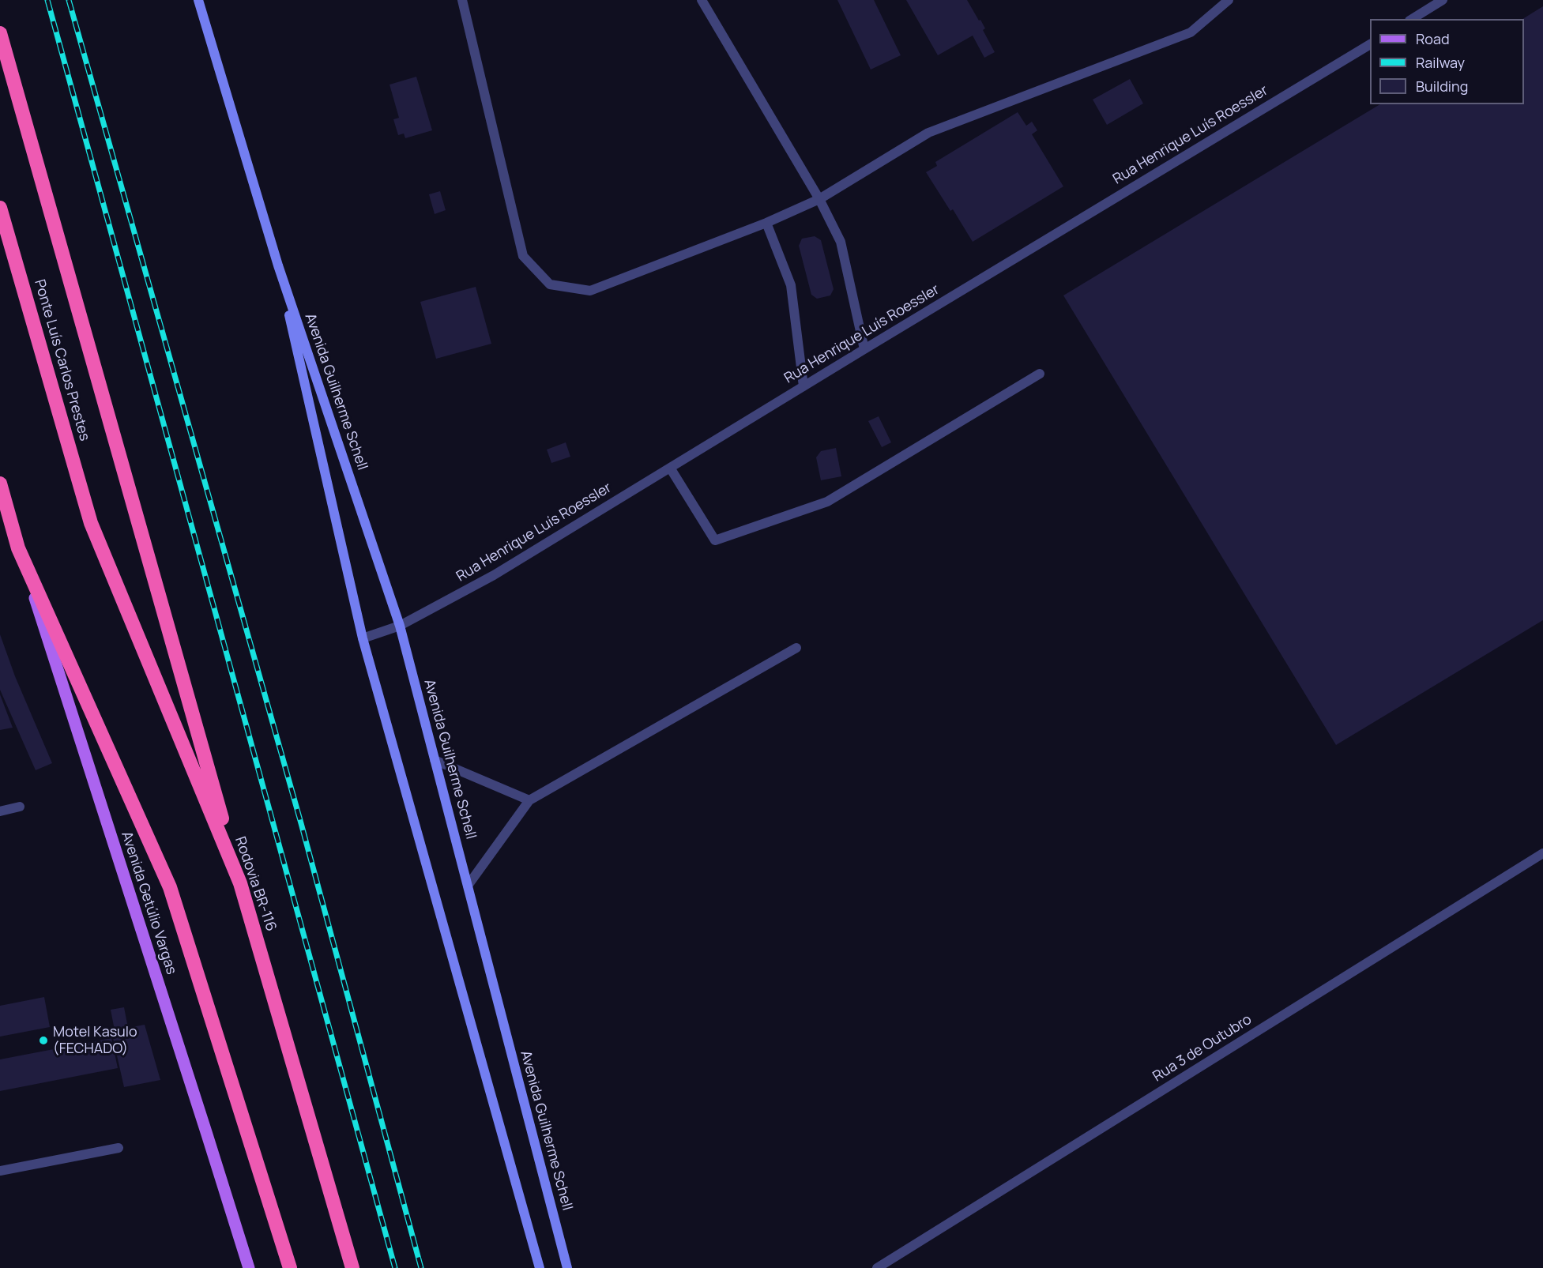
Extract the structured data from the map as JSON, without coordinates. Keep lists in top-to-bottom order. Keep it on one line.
{"streets":{"highway":["Ponte Luís Carlos Prestes","Rodovia BR-116"],"main road":["Avenida Guilherme Schell","Avenida Getúlio Vargas"],"street":["Rua Henrique Luís Roessler","Rua 3 de Outubro"]},"crossings":[["Rua Henrique Luís Roessler","Avenida Guilherme Schell"],["Ponte Luís Carlos Prestes","Rodovia BR-116"]],"places":["Motel Kasulo (FECHADO)"],"legend":["Road","Railway","Building"]}
